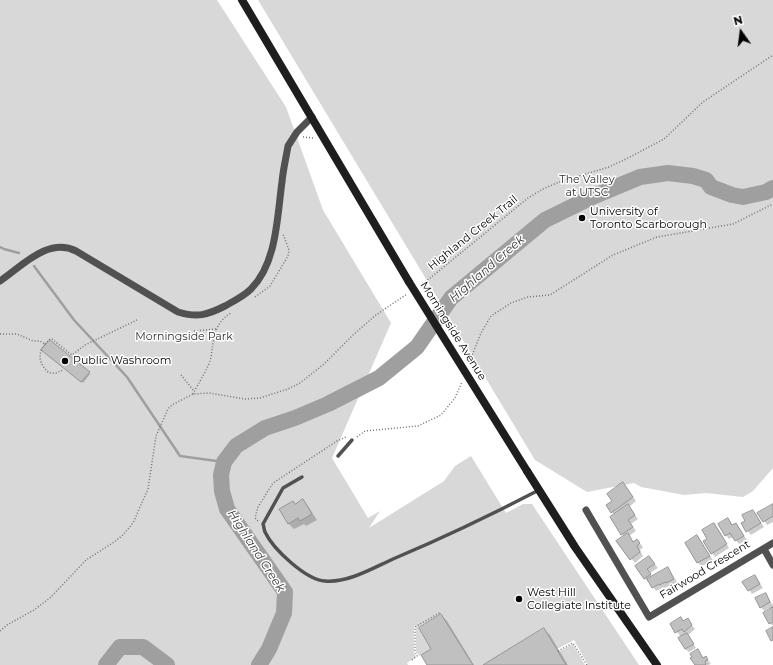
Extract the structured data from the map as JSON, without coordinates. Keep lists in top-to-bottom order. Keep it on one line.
{"streets":{"main road":["Morningside Avenue"],"street":["Fairwood Crescent"],"path":["Highland Creek Trail"]},"water":["Highland Creek"],"parks":["The Valley at UTSC","Morningside Park"],"places":["University of Toronto Scarborough","Public Washroom","West Hill Collegiate Institute"],"north":"top"}
